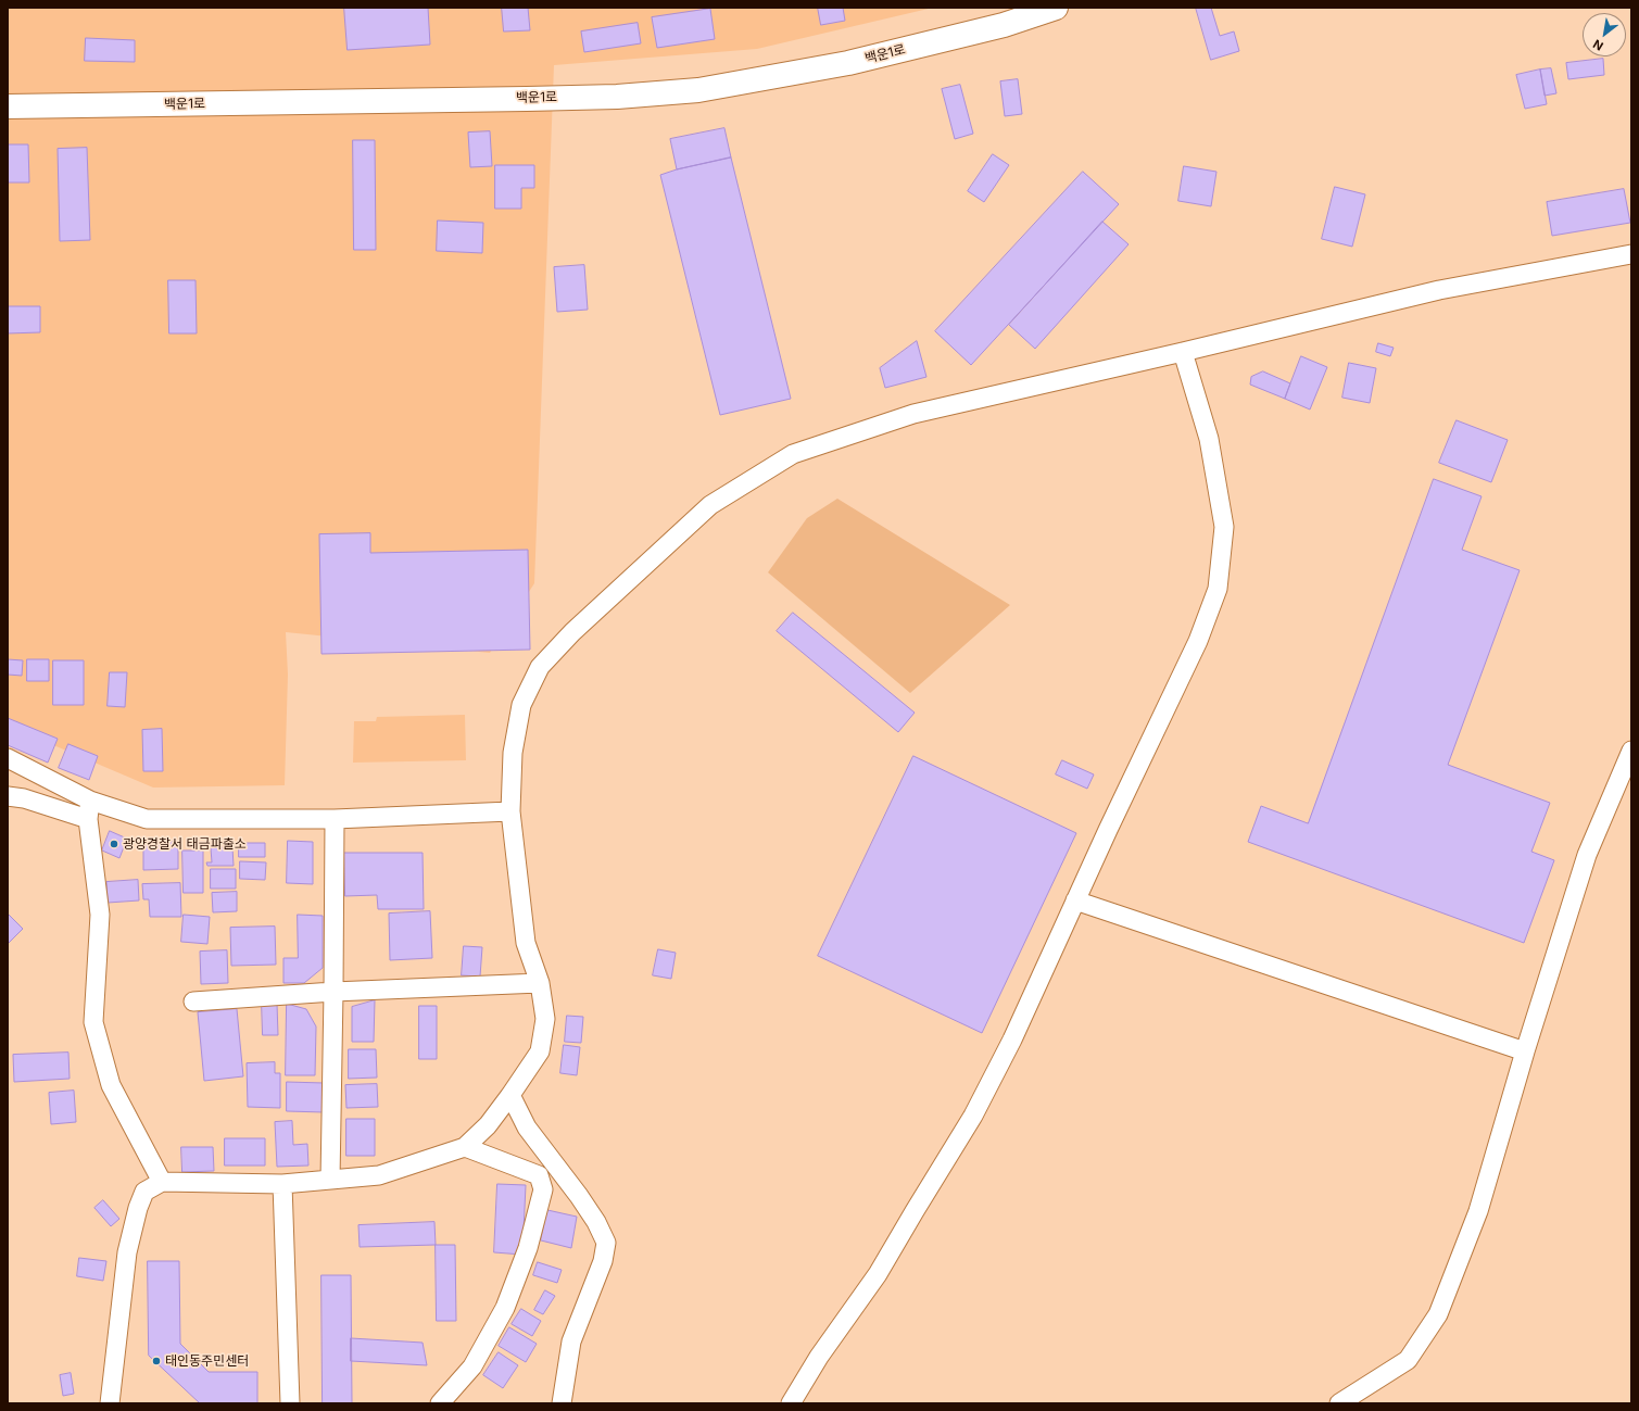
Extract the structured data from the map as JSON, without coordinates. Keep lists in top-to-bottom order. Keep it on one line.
{"streets":{"main road":["백운1로"]},"places":["광양경찰서 태금파출소","태인동주민센터"],"north":"bottom left"}
